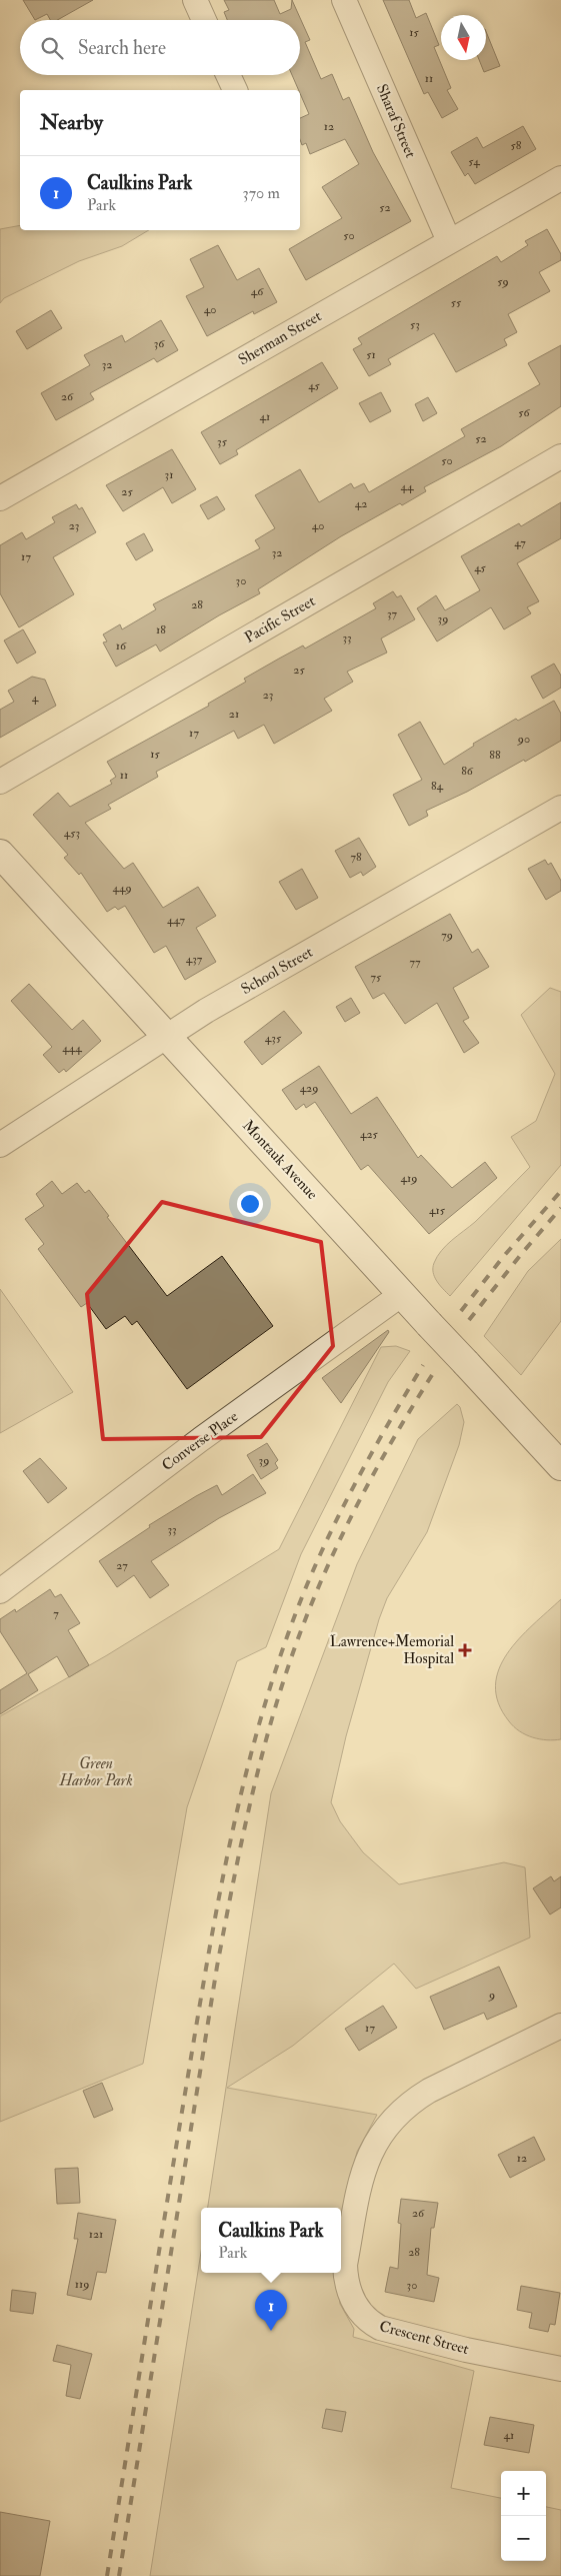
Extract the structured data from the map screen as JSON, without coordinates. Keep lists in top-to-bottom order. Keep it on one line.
{"streets":{"street":["Sharaf Street","Sherman Street","Pacific Street","School Street","Montauk Avenue","Converse Place","Crescent Street"]},"crossings":[["Sharaf Street","Sherman Street"],["School Street","Montauk Avenue"],["Montauk Avenue","Converse Place"]],"parks":["Green Harbor Park"],"places":{"health":["Lawrence+Memorial Hospital"]},"house_numbers":["15","11","12","58","54","52","50","59","46","55","40","53","36","51","32","45","26","56","41","52","35","50","31","44","25","42","23","40","47","32","17","45","30","28","37","39","18","33","16","25","23","4","21","17","90","15","88","86","11","84","453","78","449","447","79","437","77","75","435","444","429","425","419","415","39","33","27","7","9","17","12","26","121","28","119","30","41"],"north":"bottom","page":{"search":"Search here","heading":"Nearby","list":[{"mark":"1","name":"Caulkins Park","note":"Park","value":"370 m"}],"popup":["Caulkins Park","Park"],"pins":"1","map_buttons":["+","−"]}}
